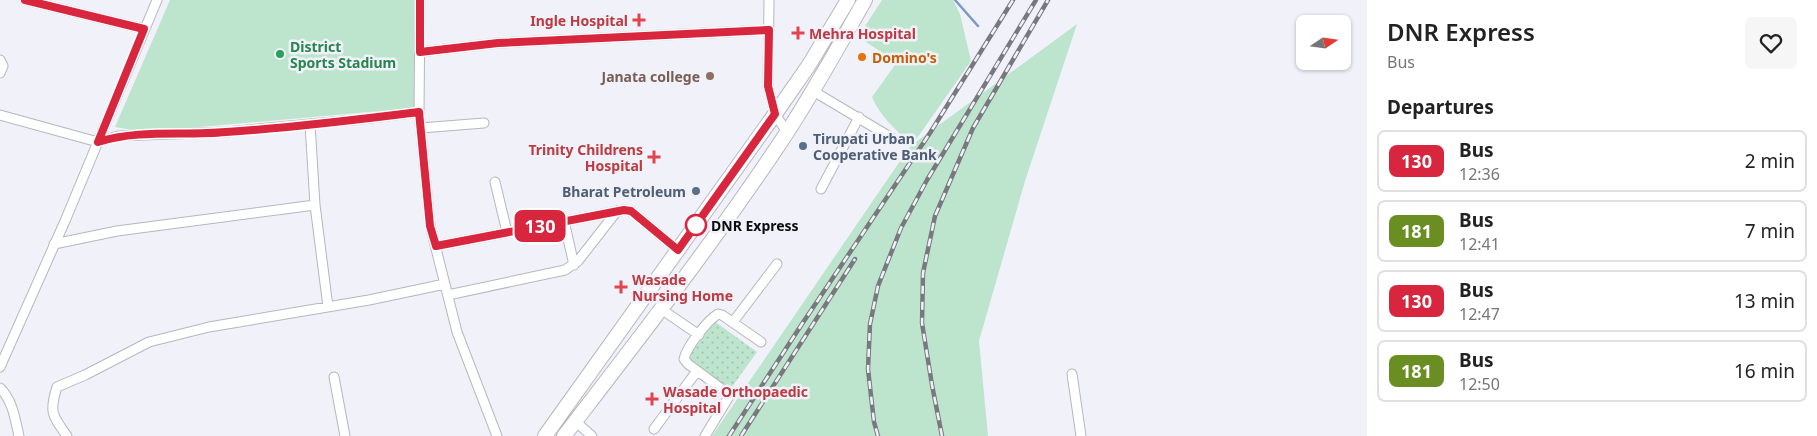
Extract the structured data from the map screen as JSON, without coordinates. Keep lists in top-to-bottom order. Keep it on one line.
{"places":{"health":["Ingle Hospital","Mehra Hospital","Trinity Childrens Hospital","Wasade Nursing Home","Wasade Orthopaedic Hospital"],"other":["District Sports Stadium","Domino's","Janata college","Tirupati Urban Cooperative Bank","Bharat Petroleum","DNR Express"]},"lines":["bus line 130"],"north":"right","page":{"on_map":"130","heading":[["DNR Express","Bus"],"Departures"],"list":[{"mark":"130","name":"Bus","note":"12:36","value":"2 min"},{"mark":"181","name":"Bus","note":"12:41","value":"7 min"},{"mark":"130","name":"Bus","note":"12:47","value":"13 min"},{"mark":"181","name":"Bus","note":"12:50","value":"16 min"}]}}
